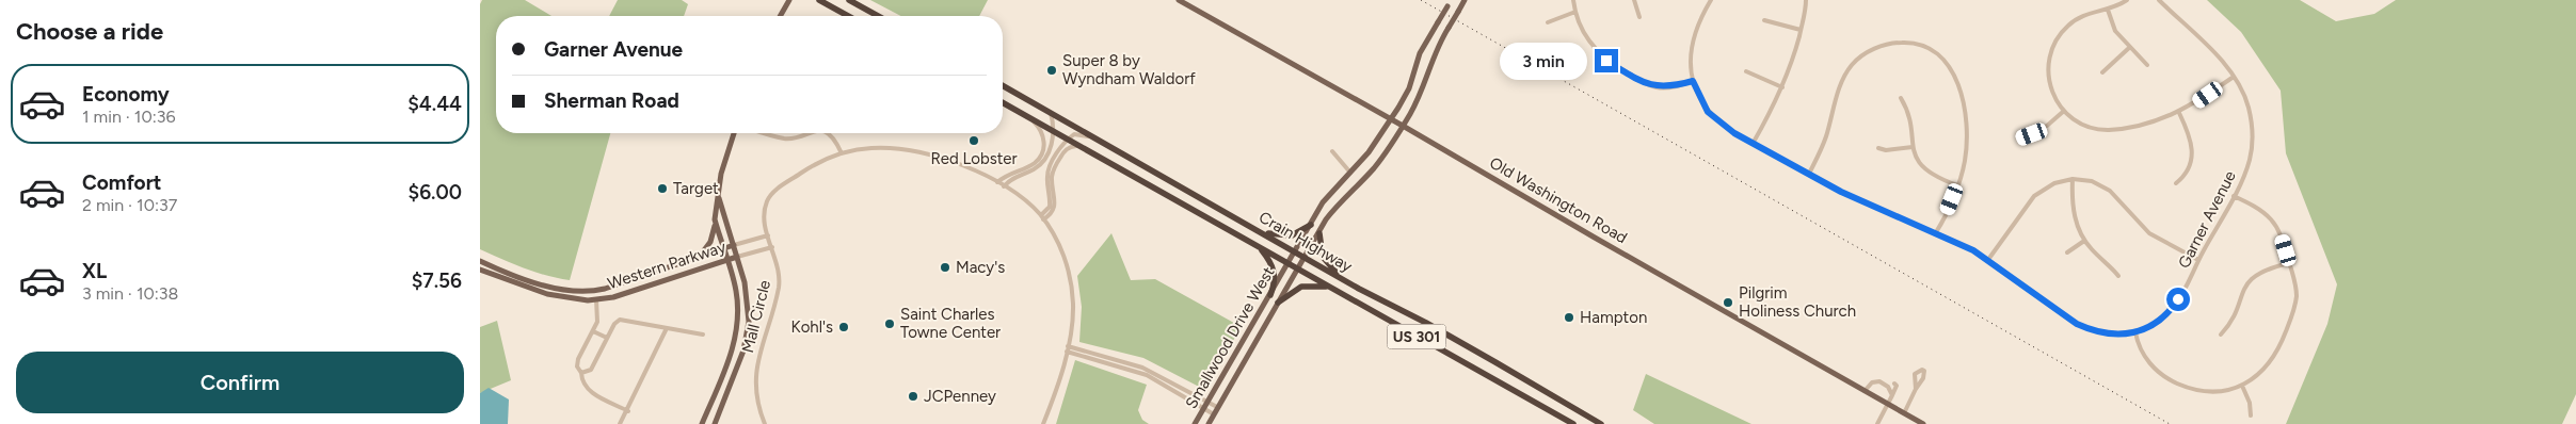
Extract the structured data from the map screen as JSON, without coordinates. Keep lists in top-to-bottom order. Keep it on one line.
{"streets":{"highway":["Crain Highway","US 301"],"main road":["Old Washington Road","Western Parkway","Smallwood Drive West"],"street":["Garner Avenue","Mall Circle"]},"crossings":[["Old Washington Road","Smallwood Drive West"],["Crain Highway","Smallwood Drive West"]],"places":["Super 8 by Wyndham Waldorf","Red Lobster","Target","Macy's","Pilgrim Holiness Church","Hampton","Saint Charles Towne Center","Kohl's","JCPenney"],"page":{"heading":"Choose a ride","banner":["Garner Avenue","Sherman Road"],"bubble":"3 min","list":[{"name":"Economy","note":"1 min · 10:36","value":"$4.44"},{"name":"Comfort","note":"2 min · 10:37","value":"$6.00"},{"name":"XL","note":"3 min · 10:38","value":"$7.56"}],"buttons":"Confirm"}}
